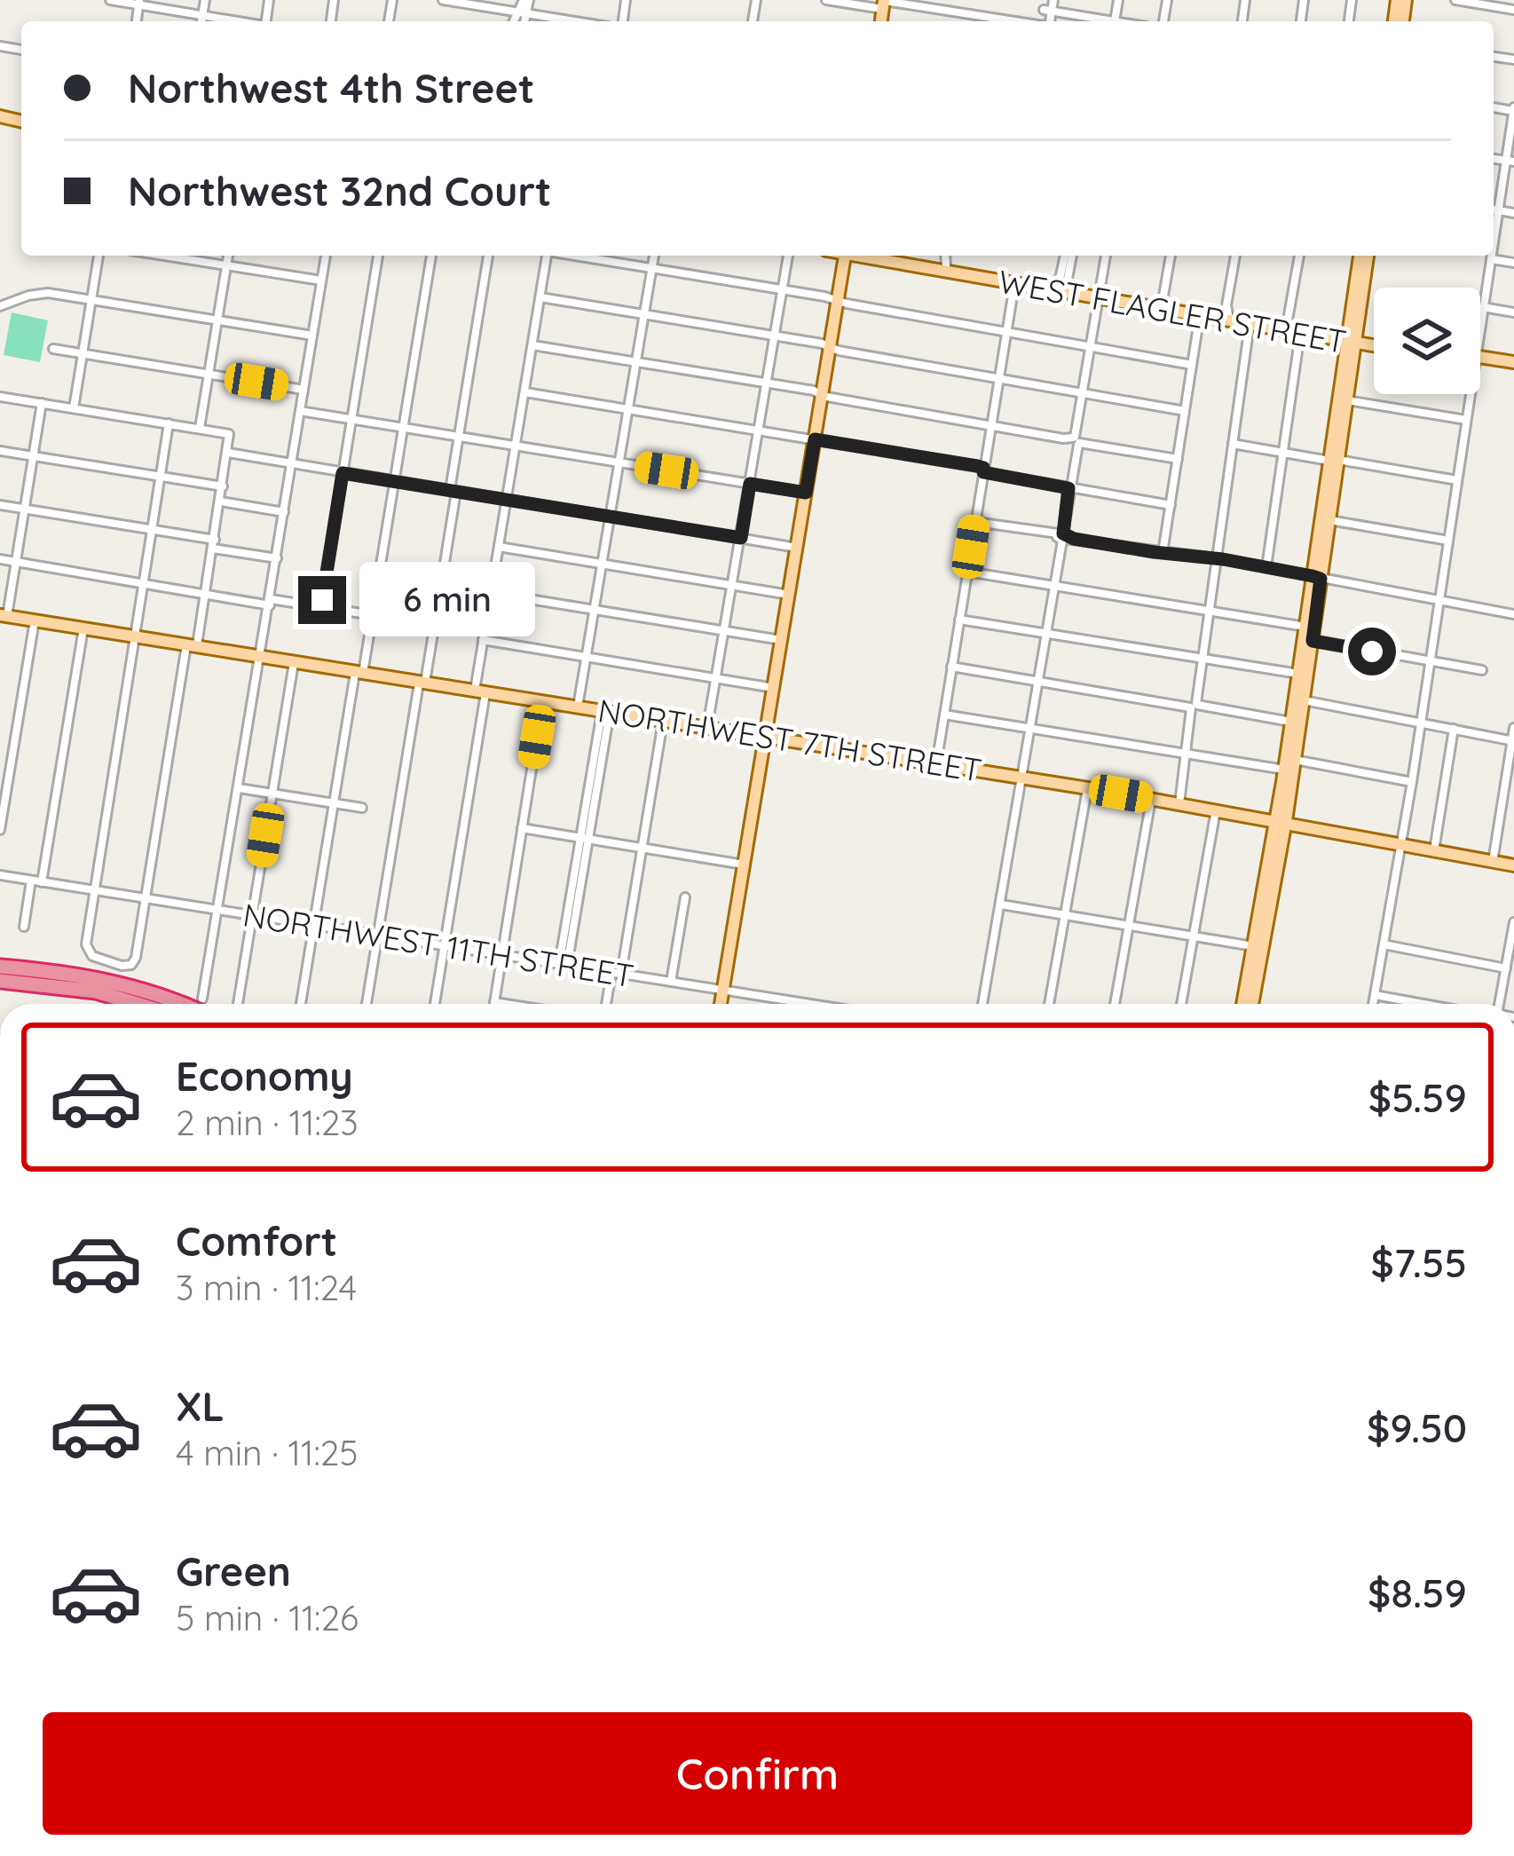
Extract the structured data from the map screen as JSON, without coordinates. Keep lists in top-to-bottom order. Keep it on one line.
{"streets":{"main road":["WEST FLAGLER STREET","NORTHWEST 7TH STREET"],"street":["NORTHWEST 11TH STREET"]},"page":{"banner":["Northwest 4th Street","Northwest 32nd Court"],"bubble":"6 min","list":[{"name":"Economy","note":"2 min · 11:23","value":"$5.59"},{"name":"Comfort","note":"3 min · 11:24","value":"$7.55"},{"name":"XL","note":"4 min · 11:25","value":"$9.50"},{"name":"Green","note":"5 min · 11:26","value":"$8.59"}],"buttons":"Confirm"}}
